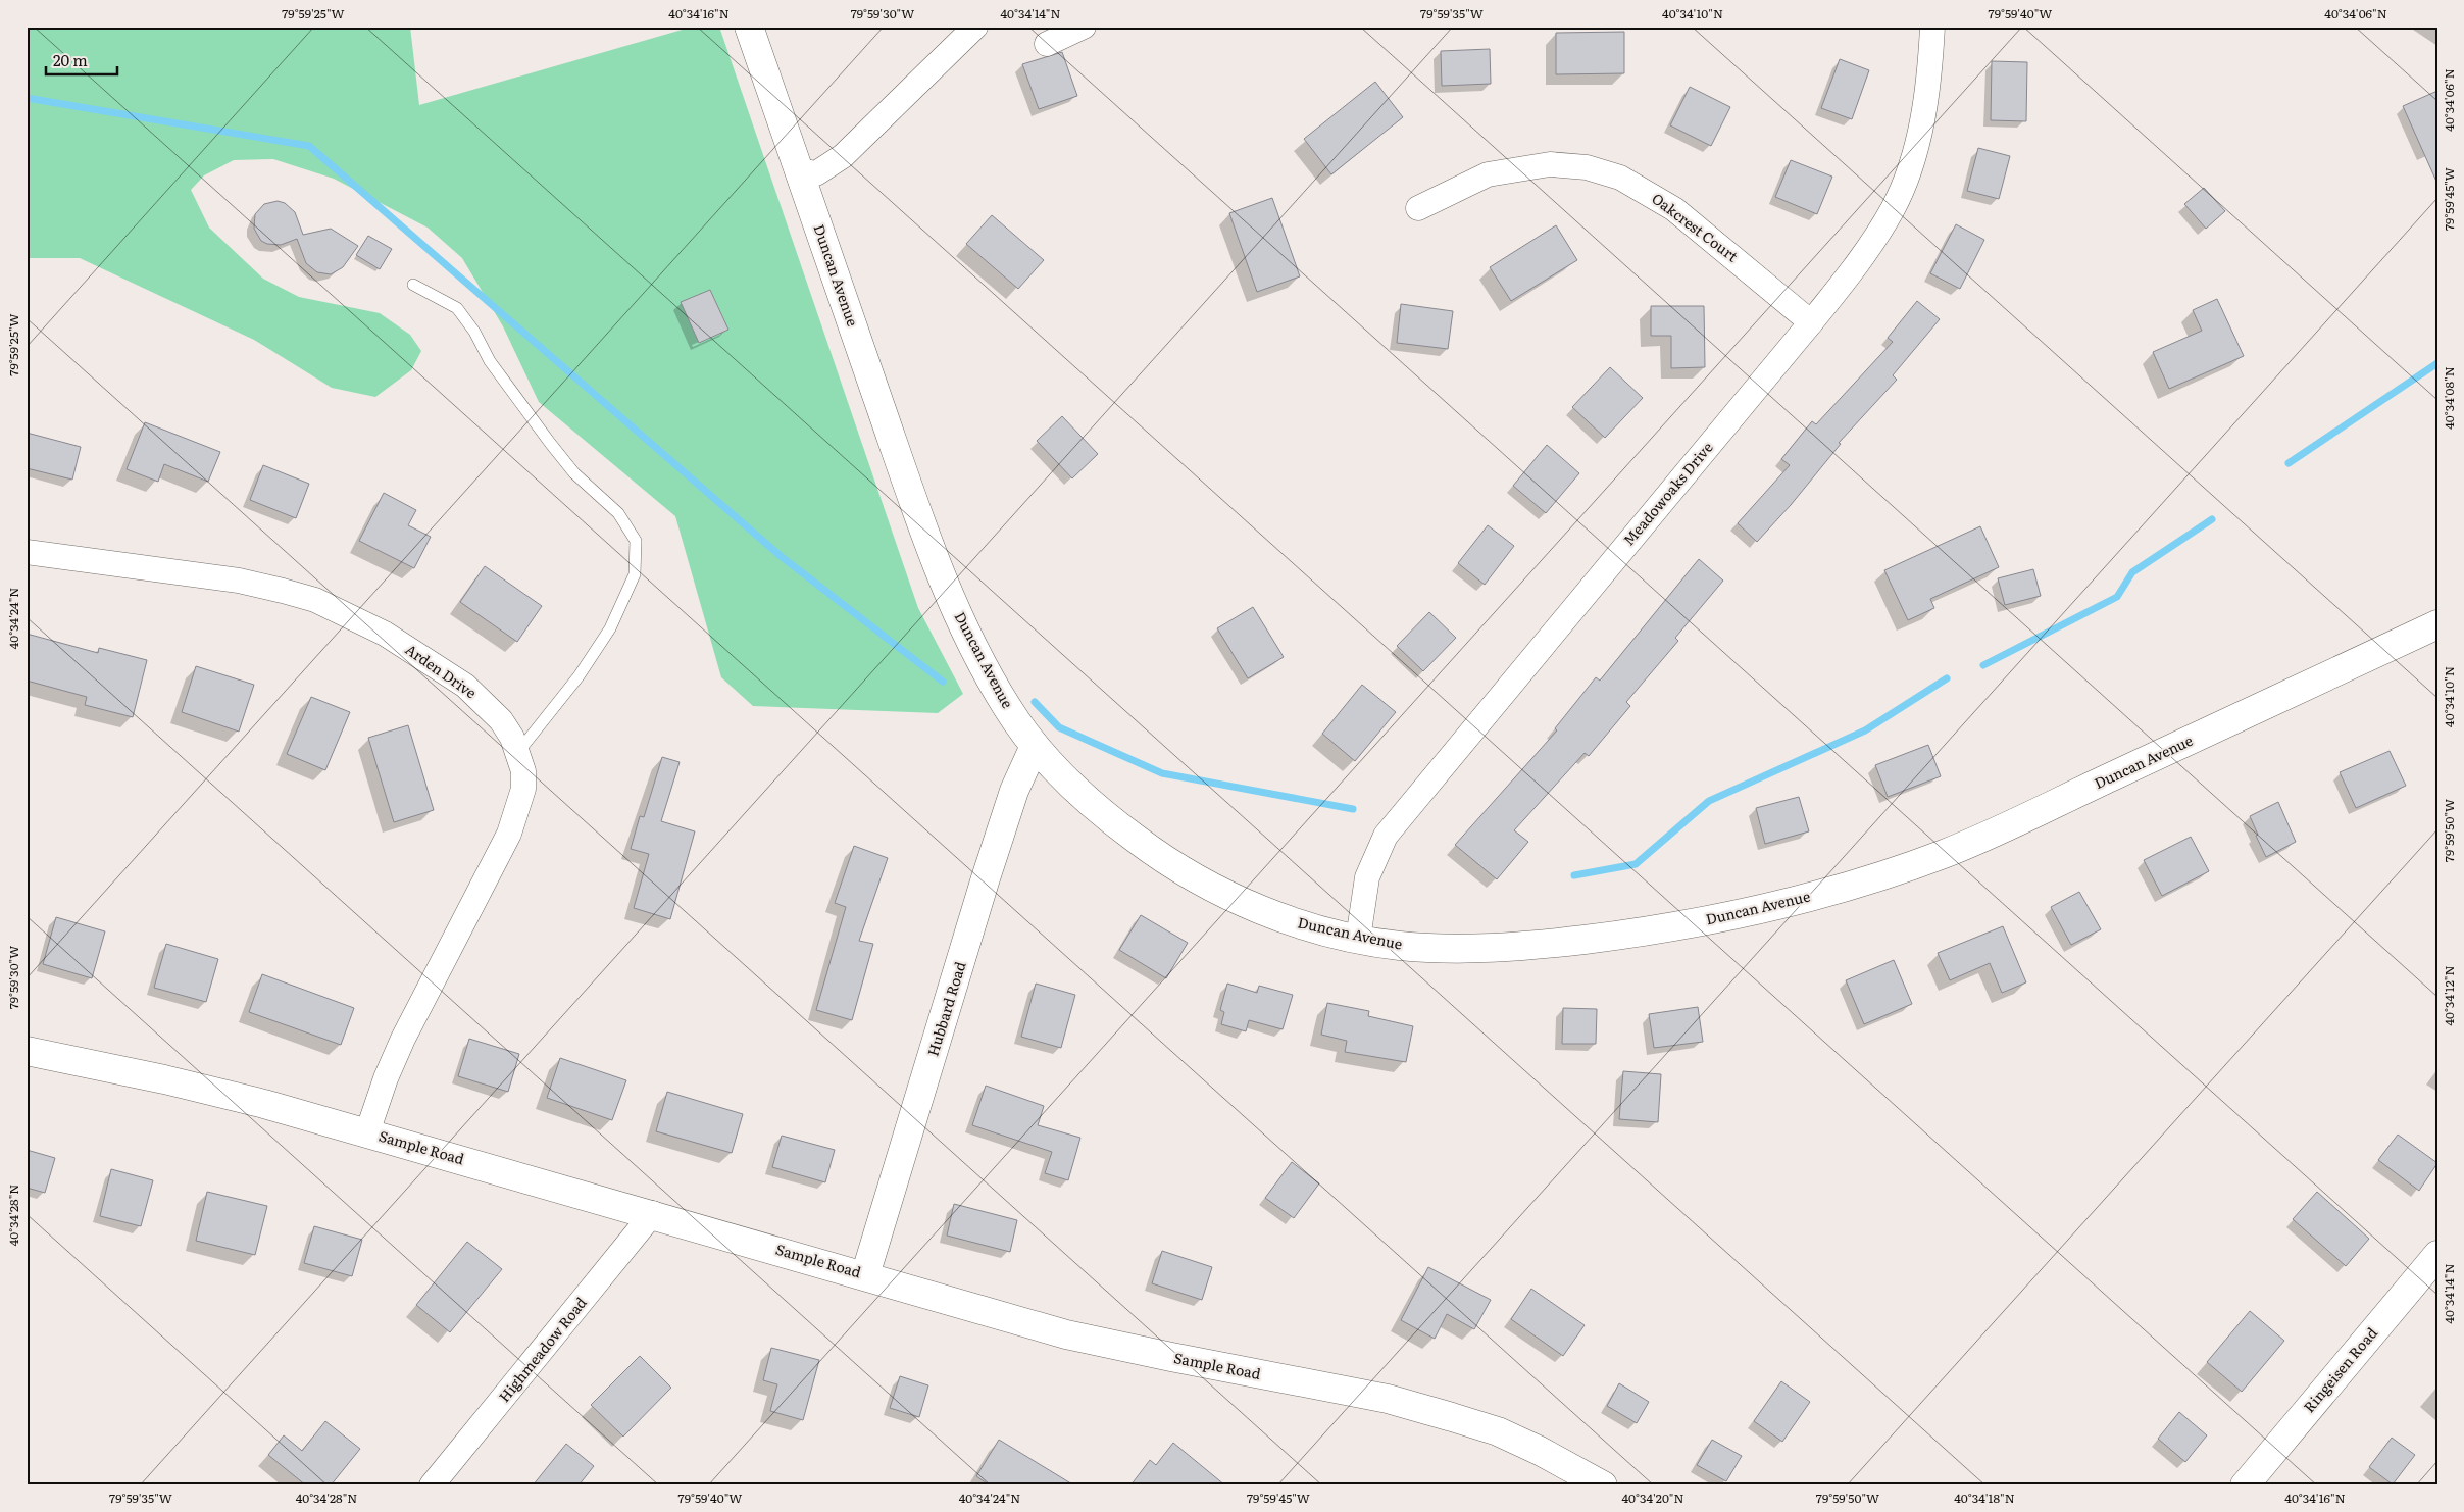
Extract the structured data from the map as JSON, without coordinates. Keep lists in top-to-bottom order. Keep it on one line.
{"streets":{"street":["Oakcrest Court","Duncan Avenue","Meadowoaks Drive","Arden Drive","Hubbard Road","Sample Road","Highmeadow Road","Ringeisen Road"]},"crossings":[["Oakcrest Court","Meadowoaks Drive"],["Duncan Avenue","Meadowoaks Drive"],["Duncan Avenue","Hubbard Road"],["Arden Drive","Sample Road"],["Hubbard Road","Sample Road"],["Sample Road","Highmeadow Road"]],"scale_bar":"20 m","coordinates":["79°59'25\"W","40°34'16\"N","79°59'30\"W","40°34'14\"N","79°59'35\"W","40°34'10\"N","79°59'40\"W","40°34'06\"N","79°59'45\"W","40°34'08\"N","40°34'24\"N","79°59'50\"W","40°34'12\"N","40°34'28\"N","40°34'20\"N","40°34'18\"N"]}
